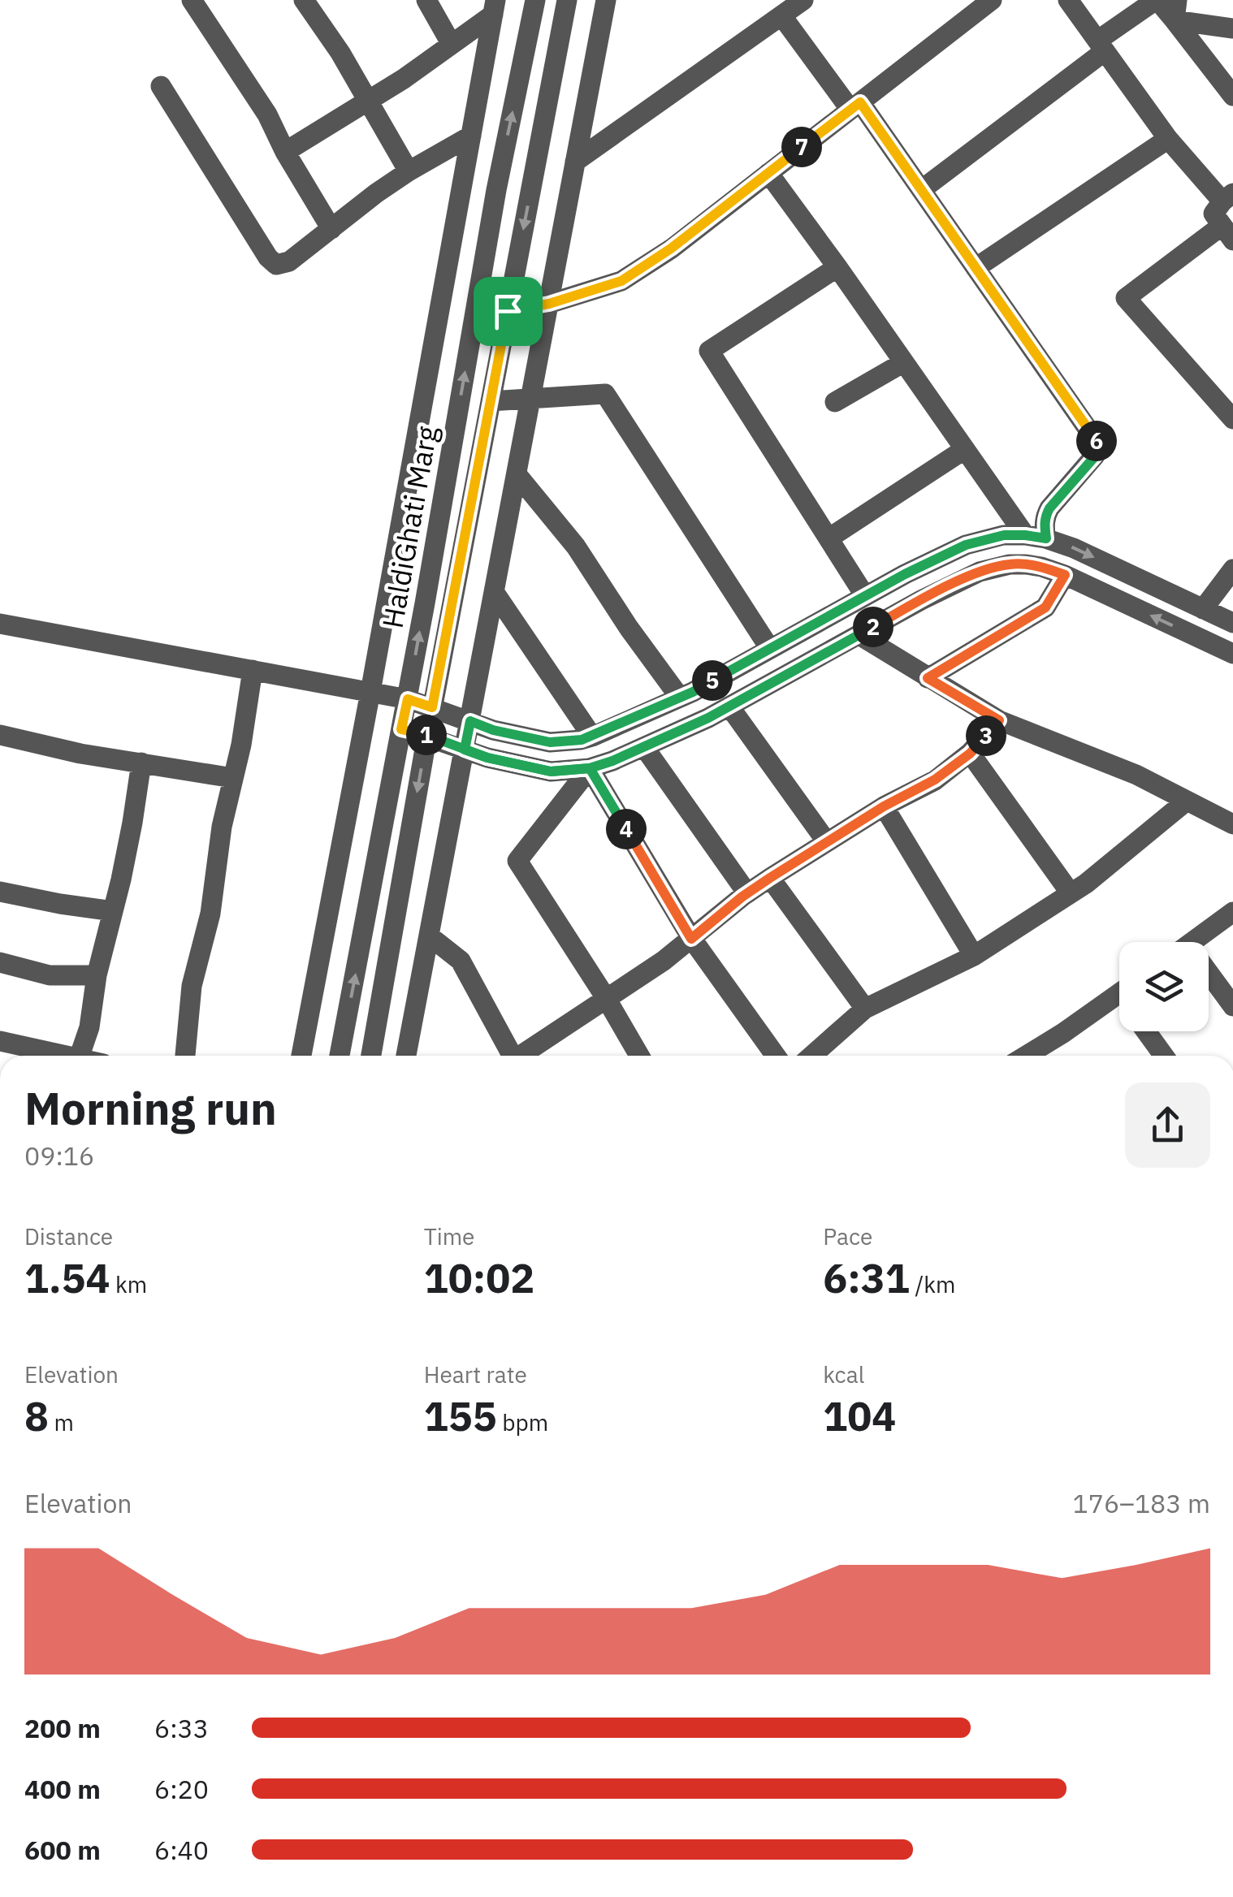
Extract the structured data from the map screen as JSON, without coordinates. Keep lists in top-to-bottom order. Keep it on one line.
{"streets":{"street":["HaldiGhati Marg"]},"page":{"pins":["7","6","2","5","1","3","4"],"heading":["Morning run","09:16"],"stats":[["Distance","1.54 km"],["Time","10:02"],["Pace","6:31 /km"],["Elevation","8 m"],["Heart rate","155 bpm"],["kcal","104"]],"chart":["Elevation","176–183 m"],"list":[{"name":"200 m","note":"6:33"},{"name":"400 m","note":"6:20"},{"name":"600 m","note":"6:40"}]}}
